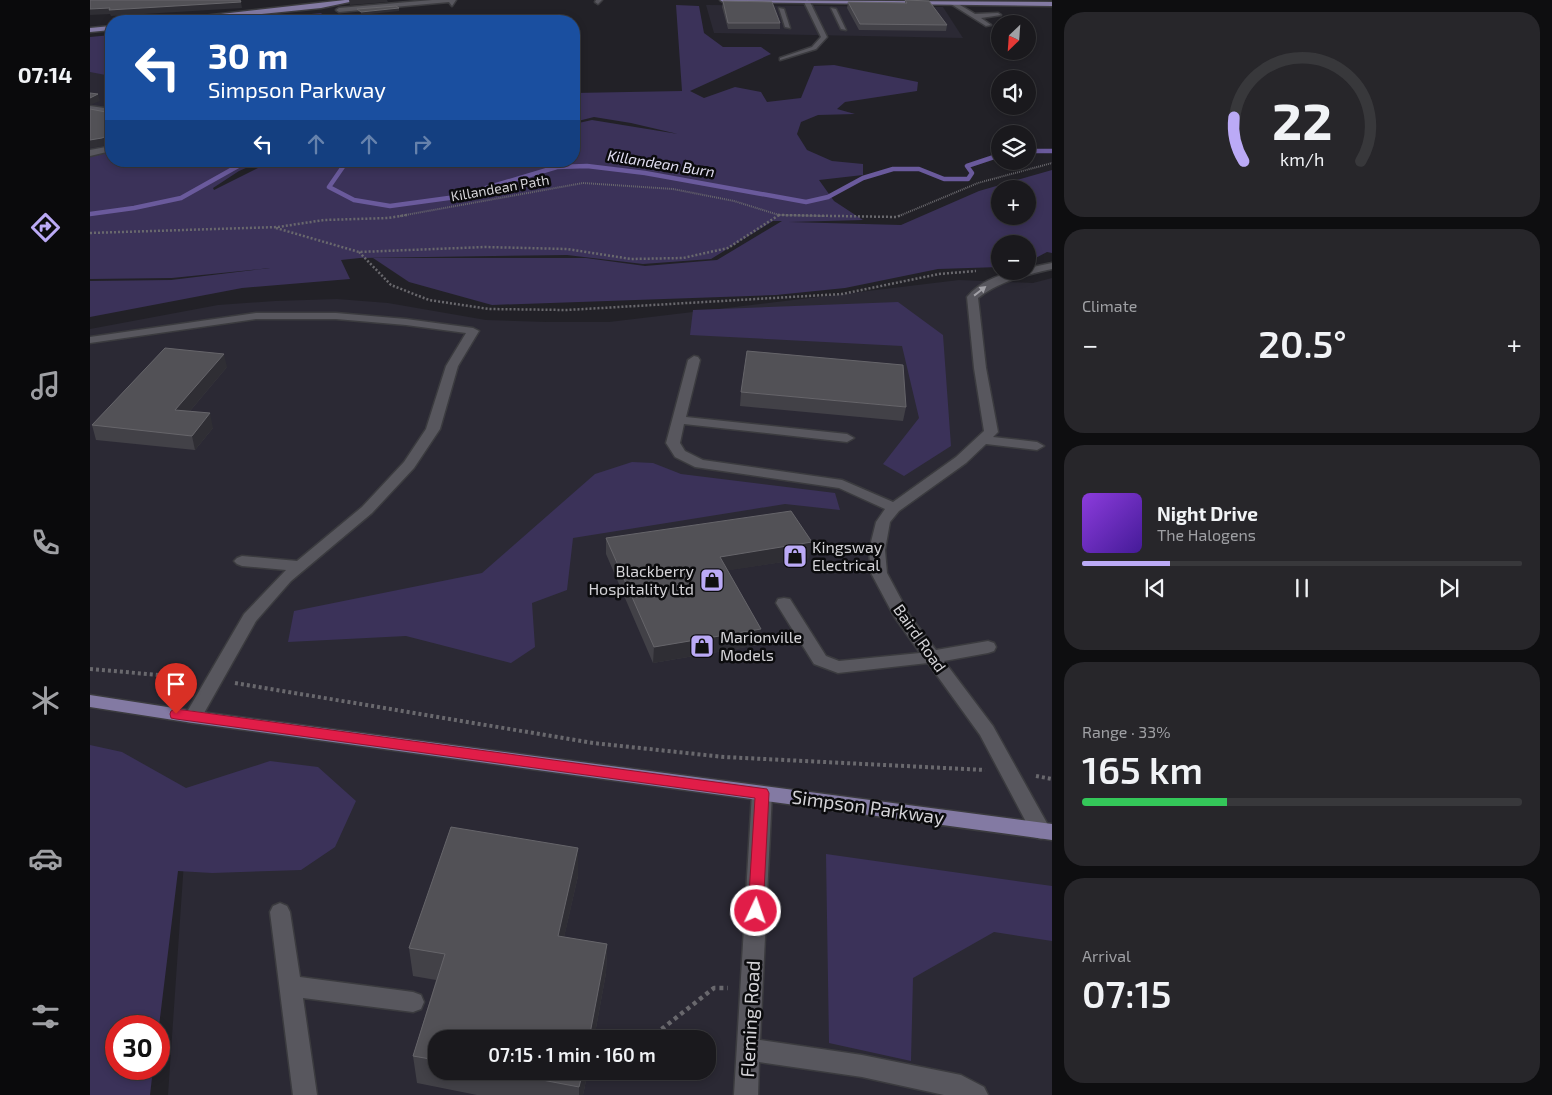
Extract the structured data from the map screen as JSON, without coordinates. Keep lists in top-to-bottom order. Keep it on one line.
{"streets":{"main road":["Simpson Parkway"],"street":["Baird Road","Fleming Road"],"path":["Killandean Path"]},"crossings":[["Baird Road","Simpson Parkway"],["Simpson Parkway","Fleming Road"]],"water":["Killandean Burn"],"places":{"shop":["Kingsway Electrical","Blackberry Hospitality Ltd","Marionville Models"]},"north":"bottom left","page":{"tabs":"07:14","map_buttons":["+","−"],"turn":["30 m","Simpson Parkway"],"tile":["Climate",["Range · 33%","165 km"],["Arrival","07:15"]],"heat":["−","20.5°","+"],"song":["Night Drive","The Halogens"],"limit":"30","trip":"07:15 · 1 min · 160 m","gauge":["22","km/h"]}}
